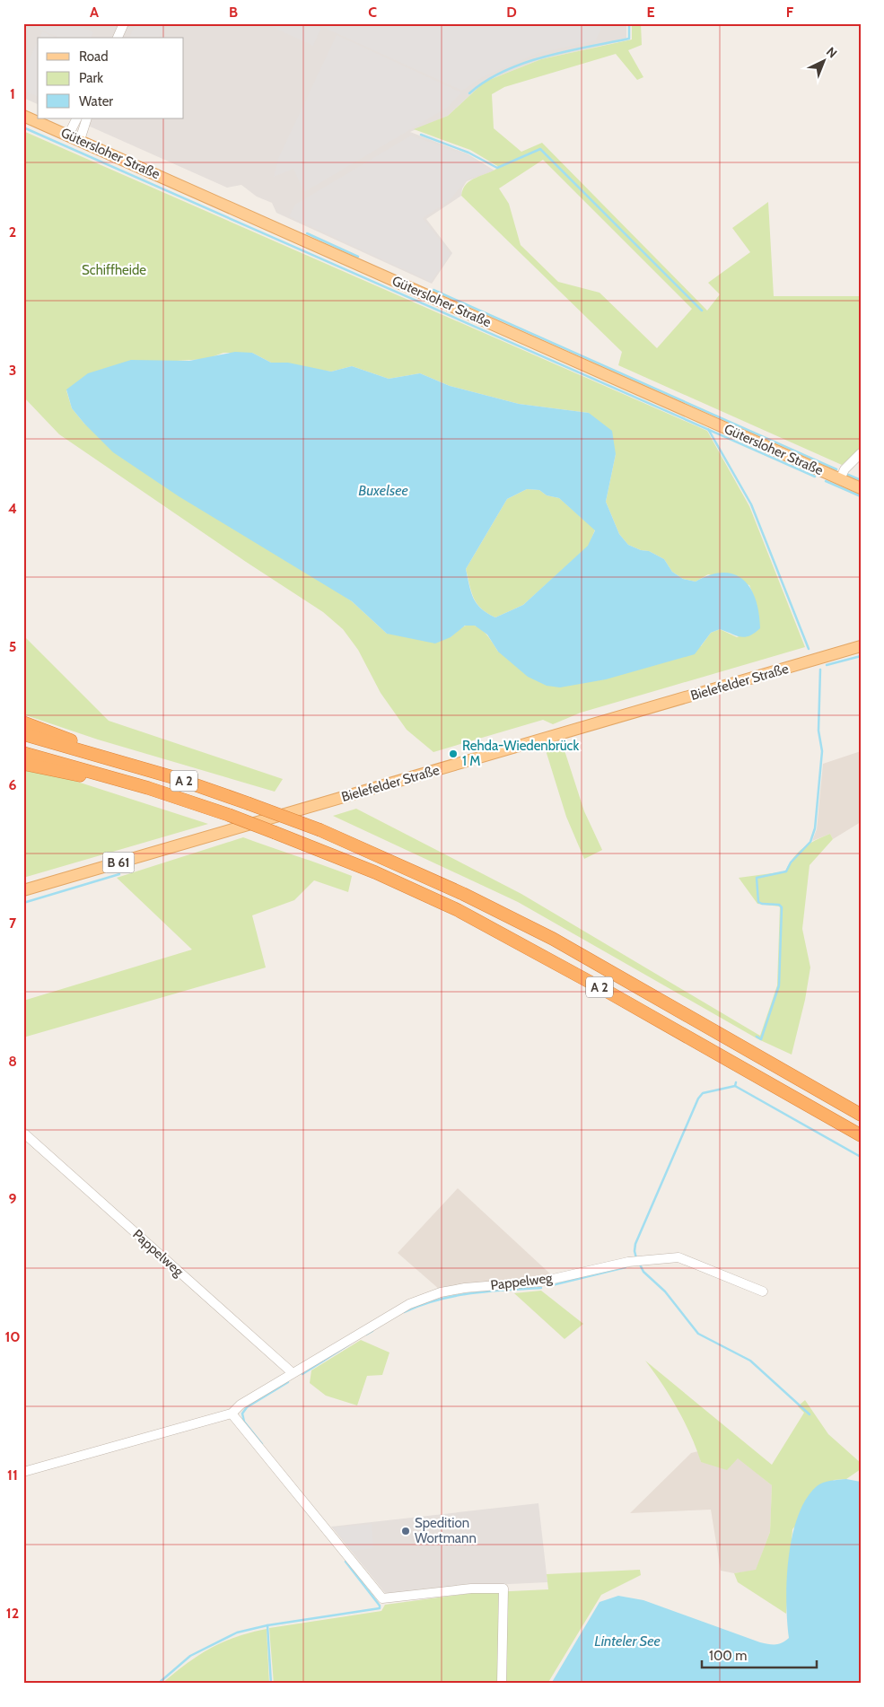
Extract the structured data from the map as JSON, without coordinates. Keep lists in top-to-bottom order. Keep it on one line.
{"streets":{"highway":["A 2"],"main road":["Gütersloher Straße","Bielefelder Straße","B 61"],"street":["Pappelweg"]},"water":["Buxelsee","Linteler See"],"parks":["Schiffheide"],"places":["Rehda-Wiedenbrück 1 M","Spedition Wortmann"],"legend":["Road","Park","Water"],"scale_bar":"100 m","north":"top right","grid":{"columns":["A","B","C","D","E","F"],"rows":["1","2","3","4","5","6","7","8","9","10","11","12"]}}
